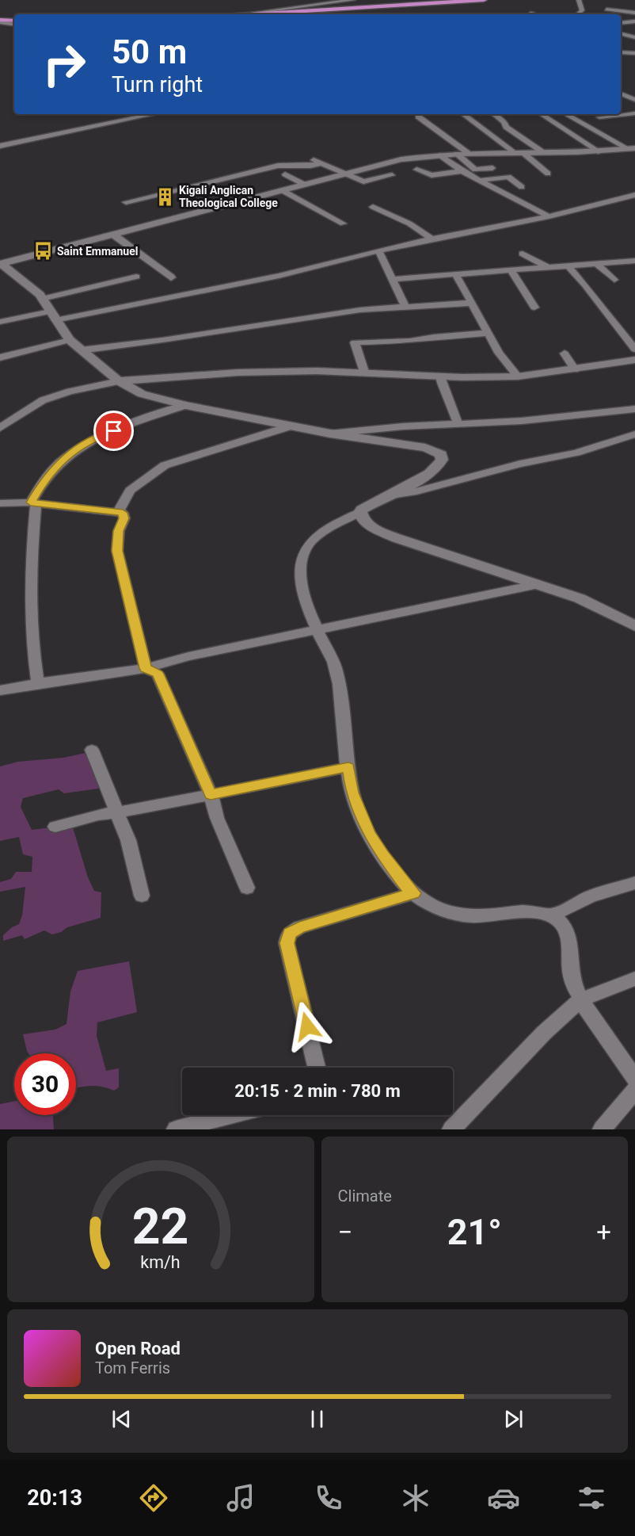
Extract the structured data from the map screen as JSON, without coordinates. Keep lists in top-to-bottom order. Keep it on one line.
{"places":{"building":["Kigali Anglican Theological College"],"bus stop":["Saint Emmanuel"]},"page":{"turn":["50 m","Turn right"],"limit":"30","trip":"20:15 · 2 min · 780 m","tile":"Climate","heat":["−","21°","+"],"song":["Open Road","Tom Ferris"],"tabs":"20:13","gauge":["22","km/h"]}}
